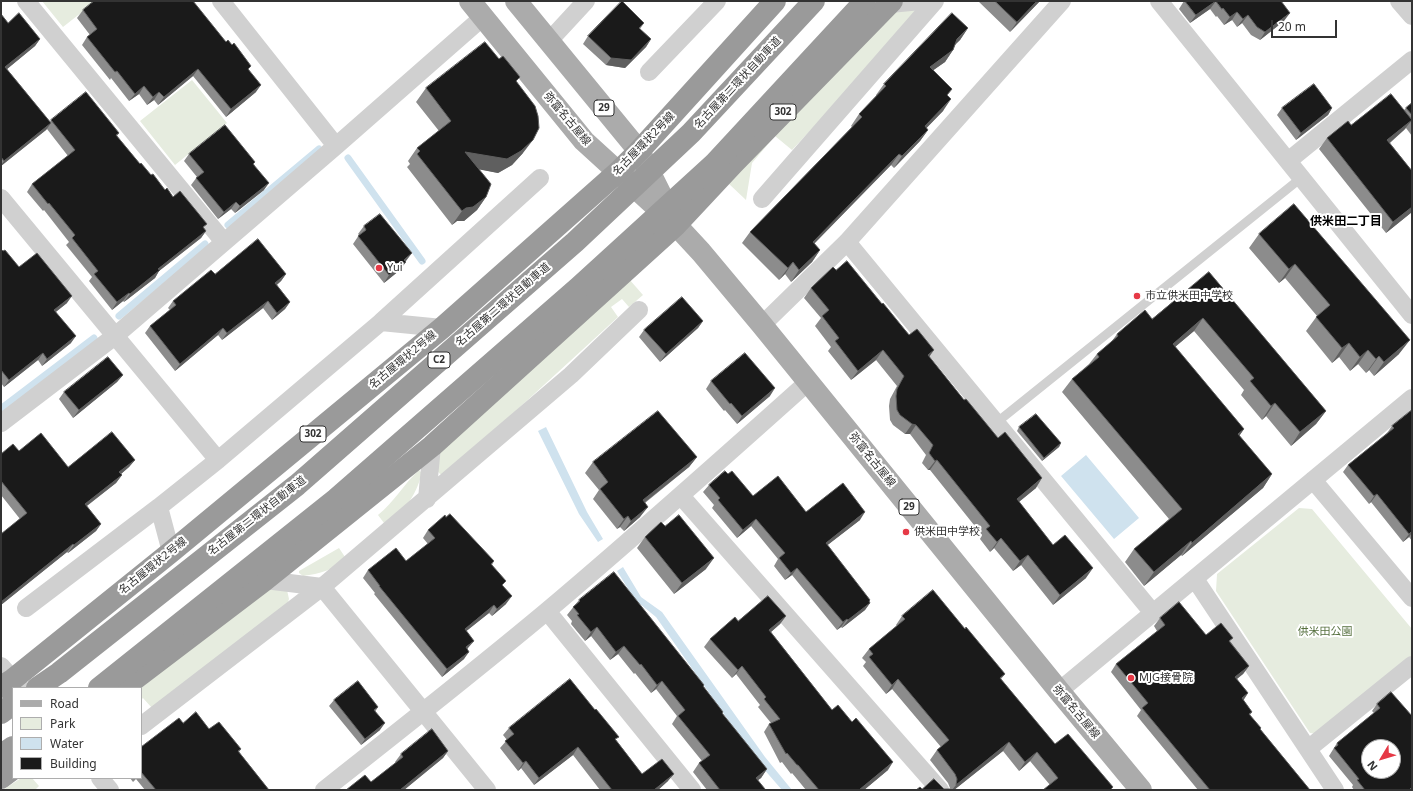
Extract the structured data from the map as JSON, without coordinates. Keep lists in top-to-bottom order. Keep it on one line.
{"streets":{"highway":["名古屋第二環状自動車道","302","名古屋環状2号線","C2"],"main road":["29","弥富名古屋線"]},"crossings":[["302","弥富名古屋線"],["弥富名古屋線","名古屋環状2号線"]],"districts":["供米田二丁目"],"parks":["供米田公園"],"places":["Yui","市立供米田中学校","供米田中学校","MJG接骨院"],"legend":["Road","Park","Water","Building"],"scale_bar":"20 m","north":"bottom left"}
